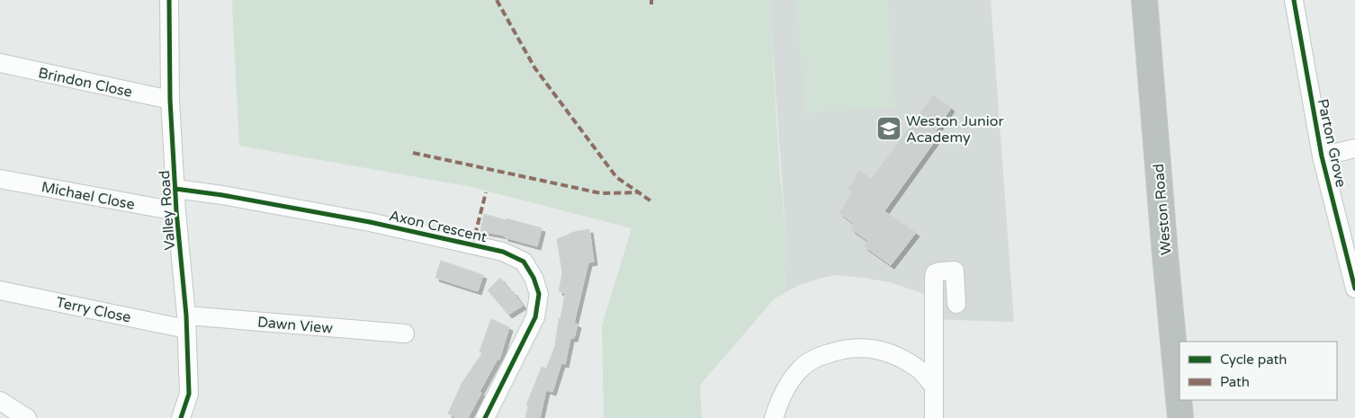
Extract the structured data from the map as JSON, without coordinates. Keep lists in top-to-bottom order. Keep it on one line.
{"streets":{"highway":["Weston Road"],"street":["Brindon Close","Parton Grove","Michael Close","Valley Road","Axon Crescent","Terry Close","Dawn View"]},"crossings":[["Brindon Close","Valley Road"],["Michael Close","Valley Road"],["Valley Road","Axon Crescent"],["Valley Road","Terry Close"],["Valley Road","Dawn View"],["Terry Close","Dawn View"]],"places":{"school or university":["Weston Junior Academy"]},"legend":["Cycle path","Path"]}
